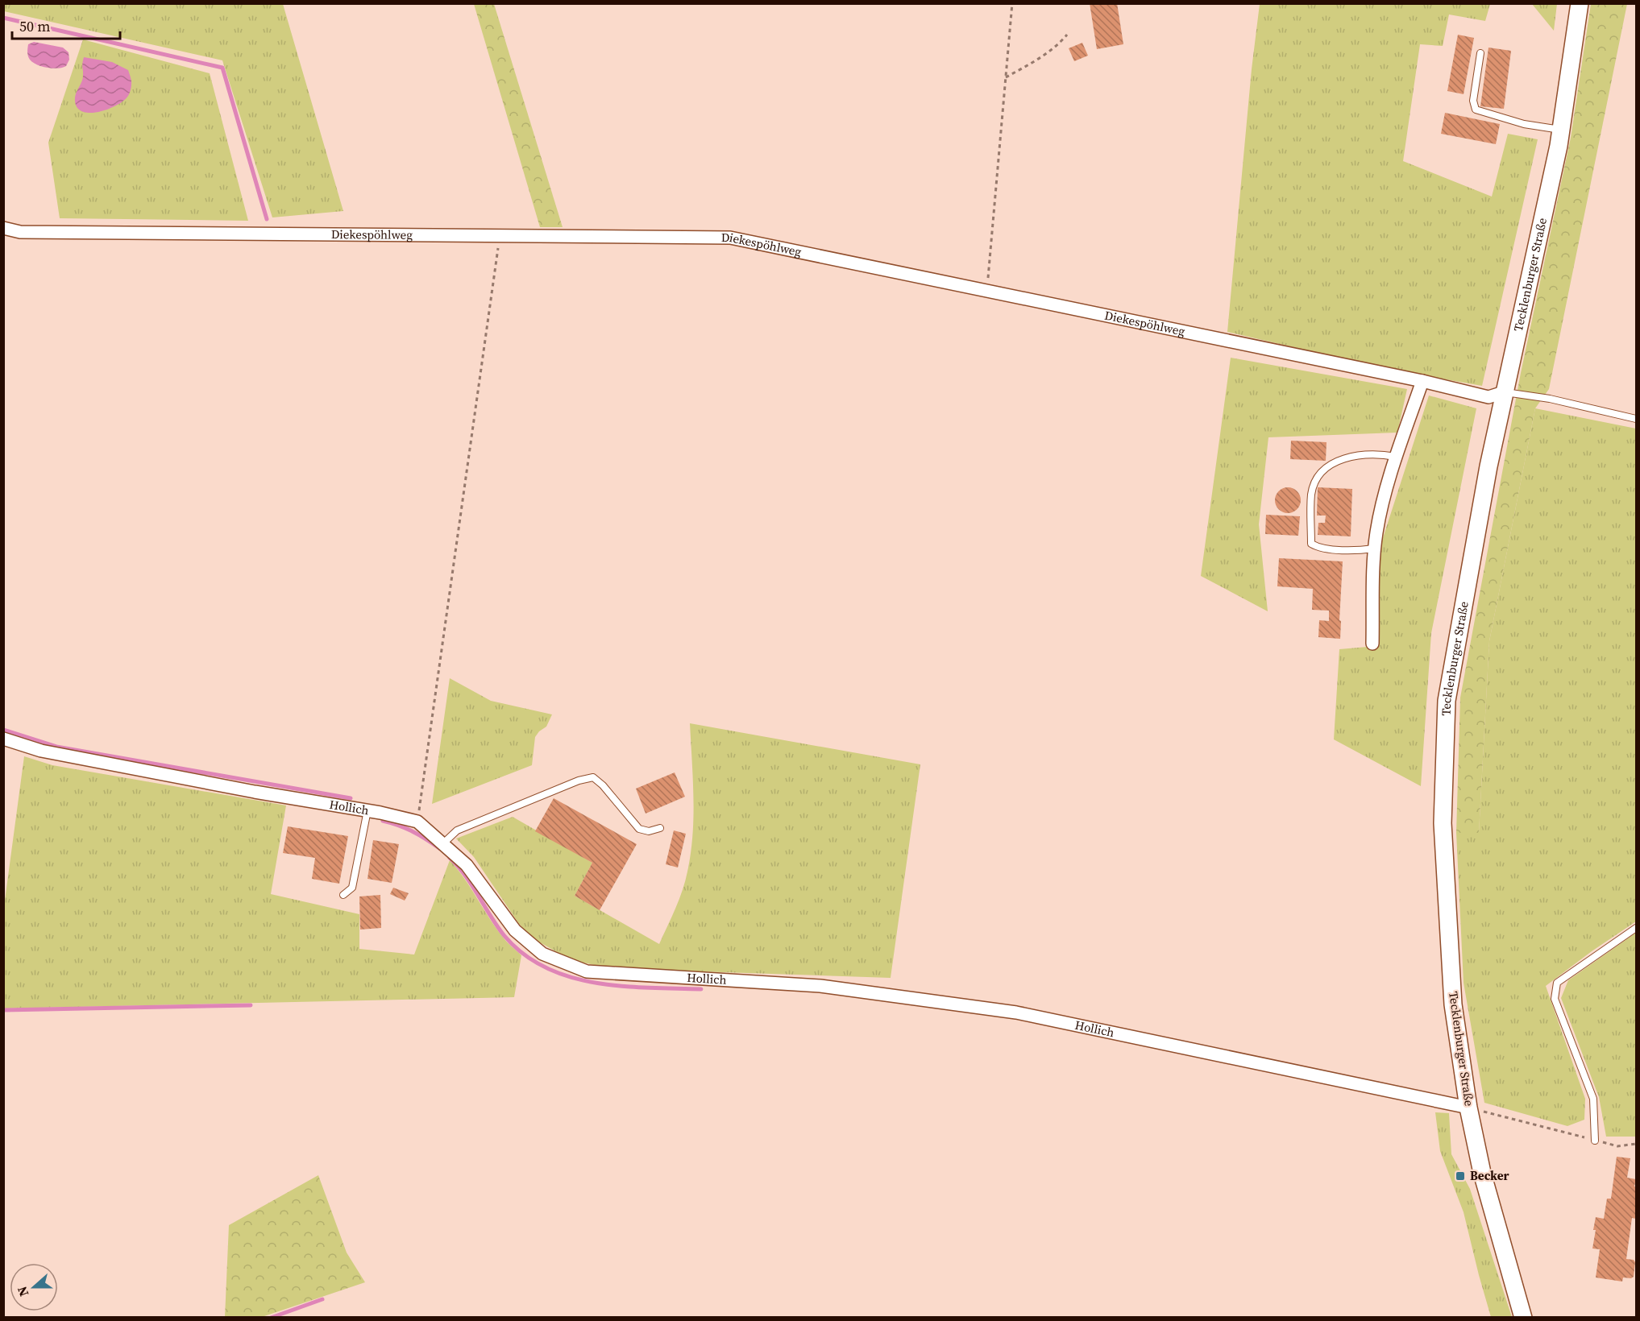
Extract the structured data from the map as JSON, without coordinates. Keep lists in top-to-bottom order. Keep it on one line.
{"streets":{"main road":["Tecklenburger Straße"],"street":["Diekespöhlweg","Hollich"]},"crossings":[["Diekespöhlweg","Tecklenburger Straße"],["Tecklenburger Straße","Hollich"]],"places":{"transit":["Becker"]},"scale_bar":"50 m","north":"left"}
